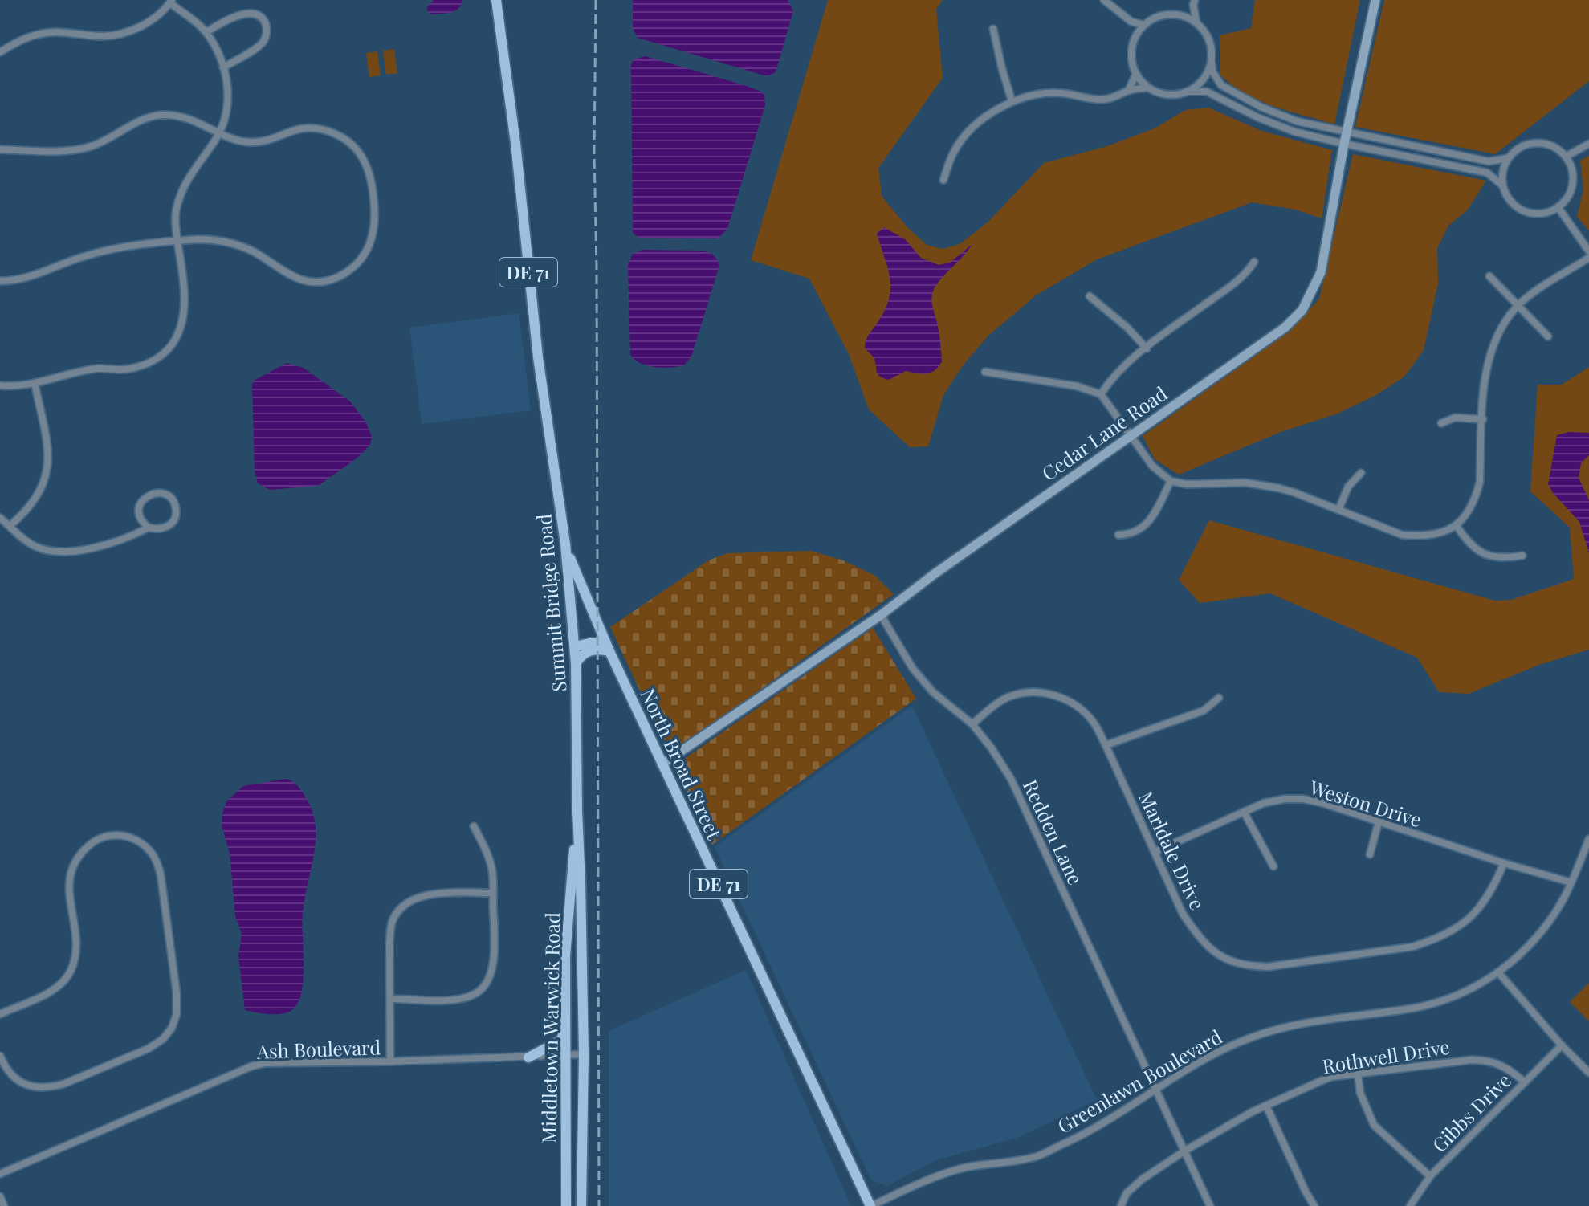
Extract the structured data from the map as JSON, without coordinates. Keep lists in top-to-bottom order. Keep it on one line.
{"streets":{"main road":["DE 71","Summit Bridge Road","North Broad Street","Middletown Warwick Road"],"street":["Cedar Lane Road","Weston Drive","Redden Lane","Marldale Drive","Ash Boulevard","Rothwell Drive","Greenlawn Boulevard","Gibbs Drive"]},"crossings":[["Cedar Lane Road","North Broad Street"],["Cedar Lane Road","Redden Lane"],["Summit Bridge Road","North Broad Street"],["Summit Bridge Road","Middletown Warwick Road"],["Summit Bridge Road","Ash Boulevard"],["North Broad Street","Greenlawn Boulevard"],["Weston Drive","Marldale Drive"],["Weston Drive","Greenlawn Boulevard"],["Redden Lane","Marldale Drive"],["Redden Lane","Rothwell Drive"],["Redden Lane","Greenlawn Boulevard"],["Middletown Warwick Road","Ash Boulevard"],["Rothwell Drive","Gibbs Drive"]]}
